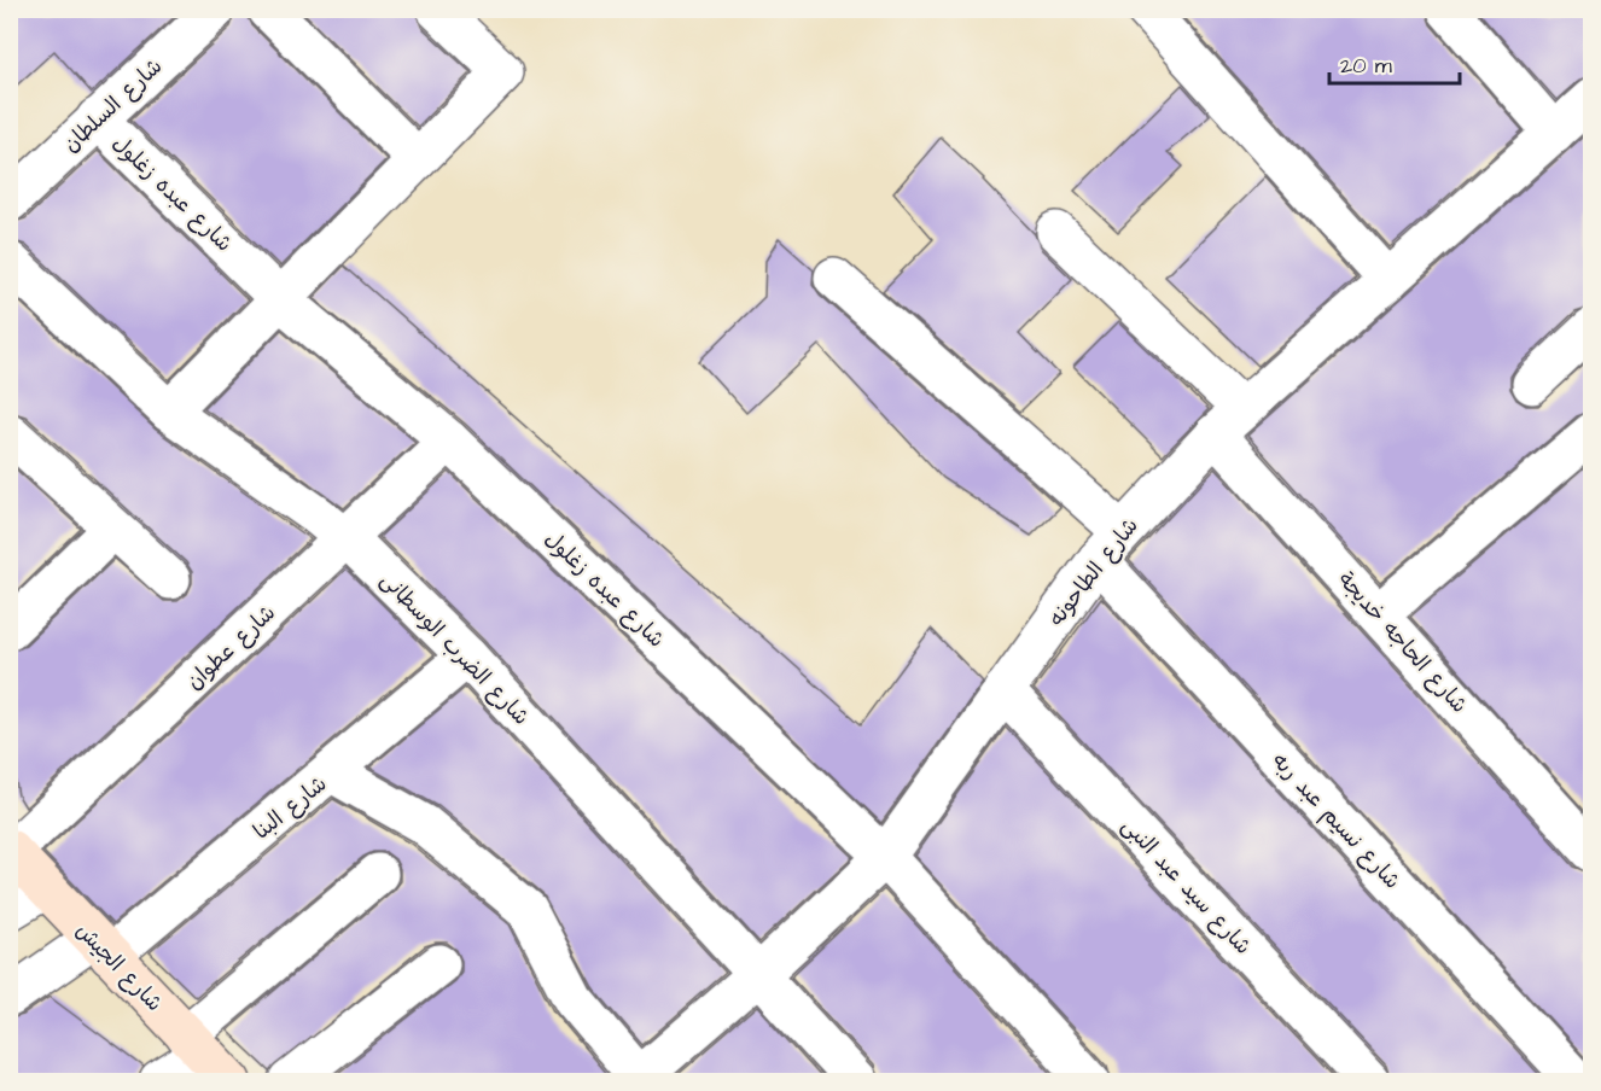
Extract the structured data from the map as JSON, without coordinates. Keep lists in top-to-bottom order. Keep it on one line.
{"streets":{"main road":["شارع الجيش"],"street":["شارع السلطان","شارع عبده زغلول","شارع الطاحونه","شارع الحاجه خديجة","شارع عطوان","شارع الضرب الوسطانى","شارع البنا","شارع نسيم عبد ربه","شارع سيد عبد النبى"]},"crossings":[["شارع السلطان","شارع عبده زغلول"],["شارع عبده زغلول","شارع الطاحونه"],["شارع عبده زغلول","شارع عطوان"],["شارع الطاحونه","شارع الحاجه خديجة"],["شارع الطاحونه","شارع الضرب الوسطانى"],["شارع الطاحونه","شارع نسيم عبد ربه"],["شارع الطاحونه","شارع سيد عبد النبى"],["شارع عطوان","شارع الضرب الوسطانى"],["شارع عطوان","شارع الجيش"],["شارع الضرب الوسطانى","شارع البنا"],["شارع البنا","شارع الجيش"]],"scale_bar":"20 m"}
